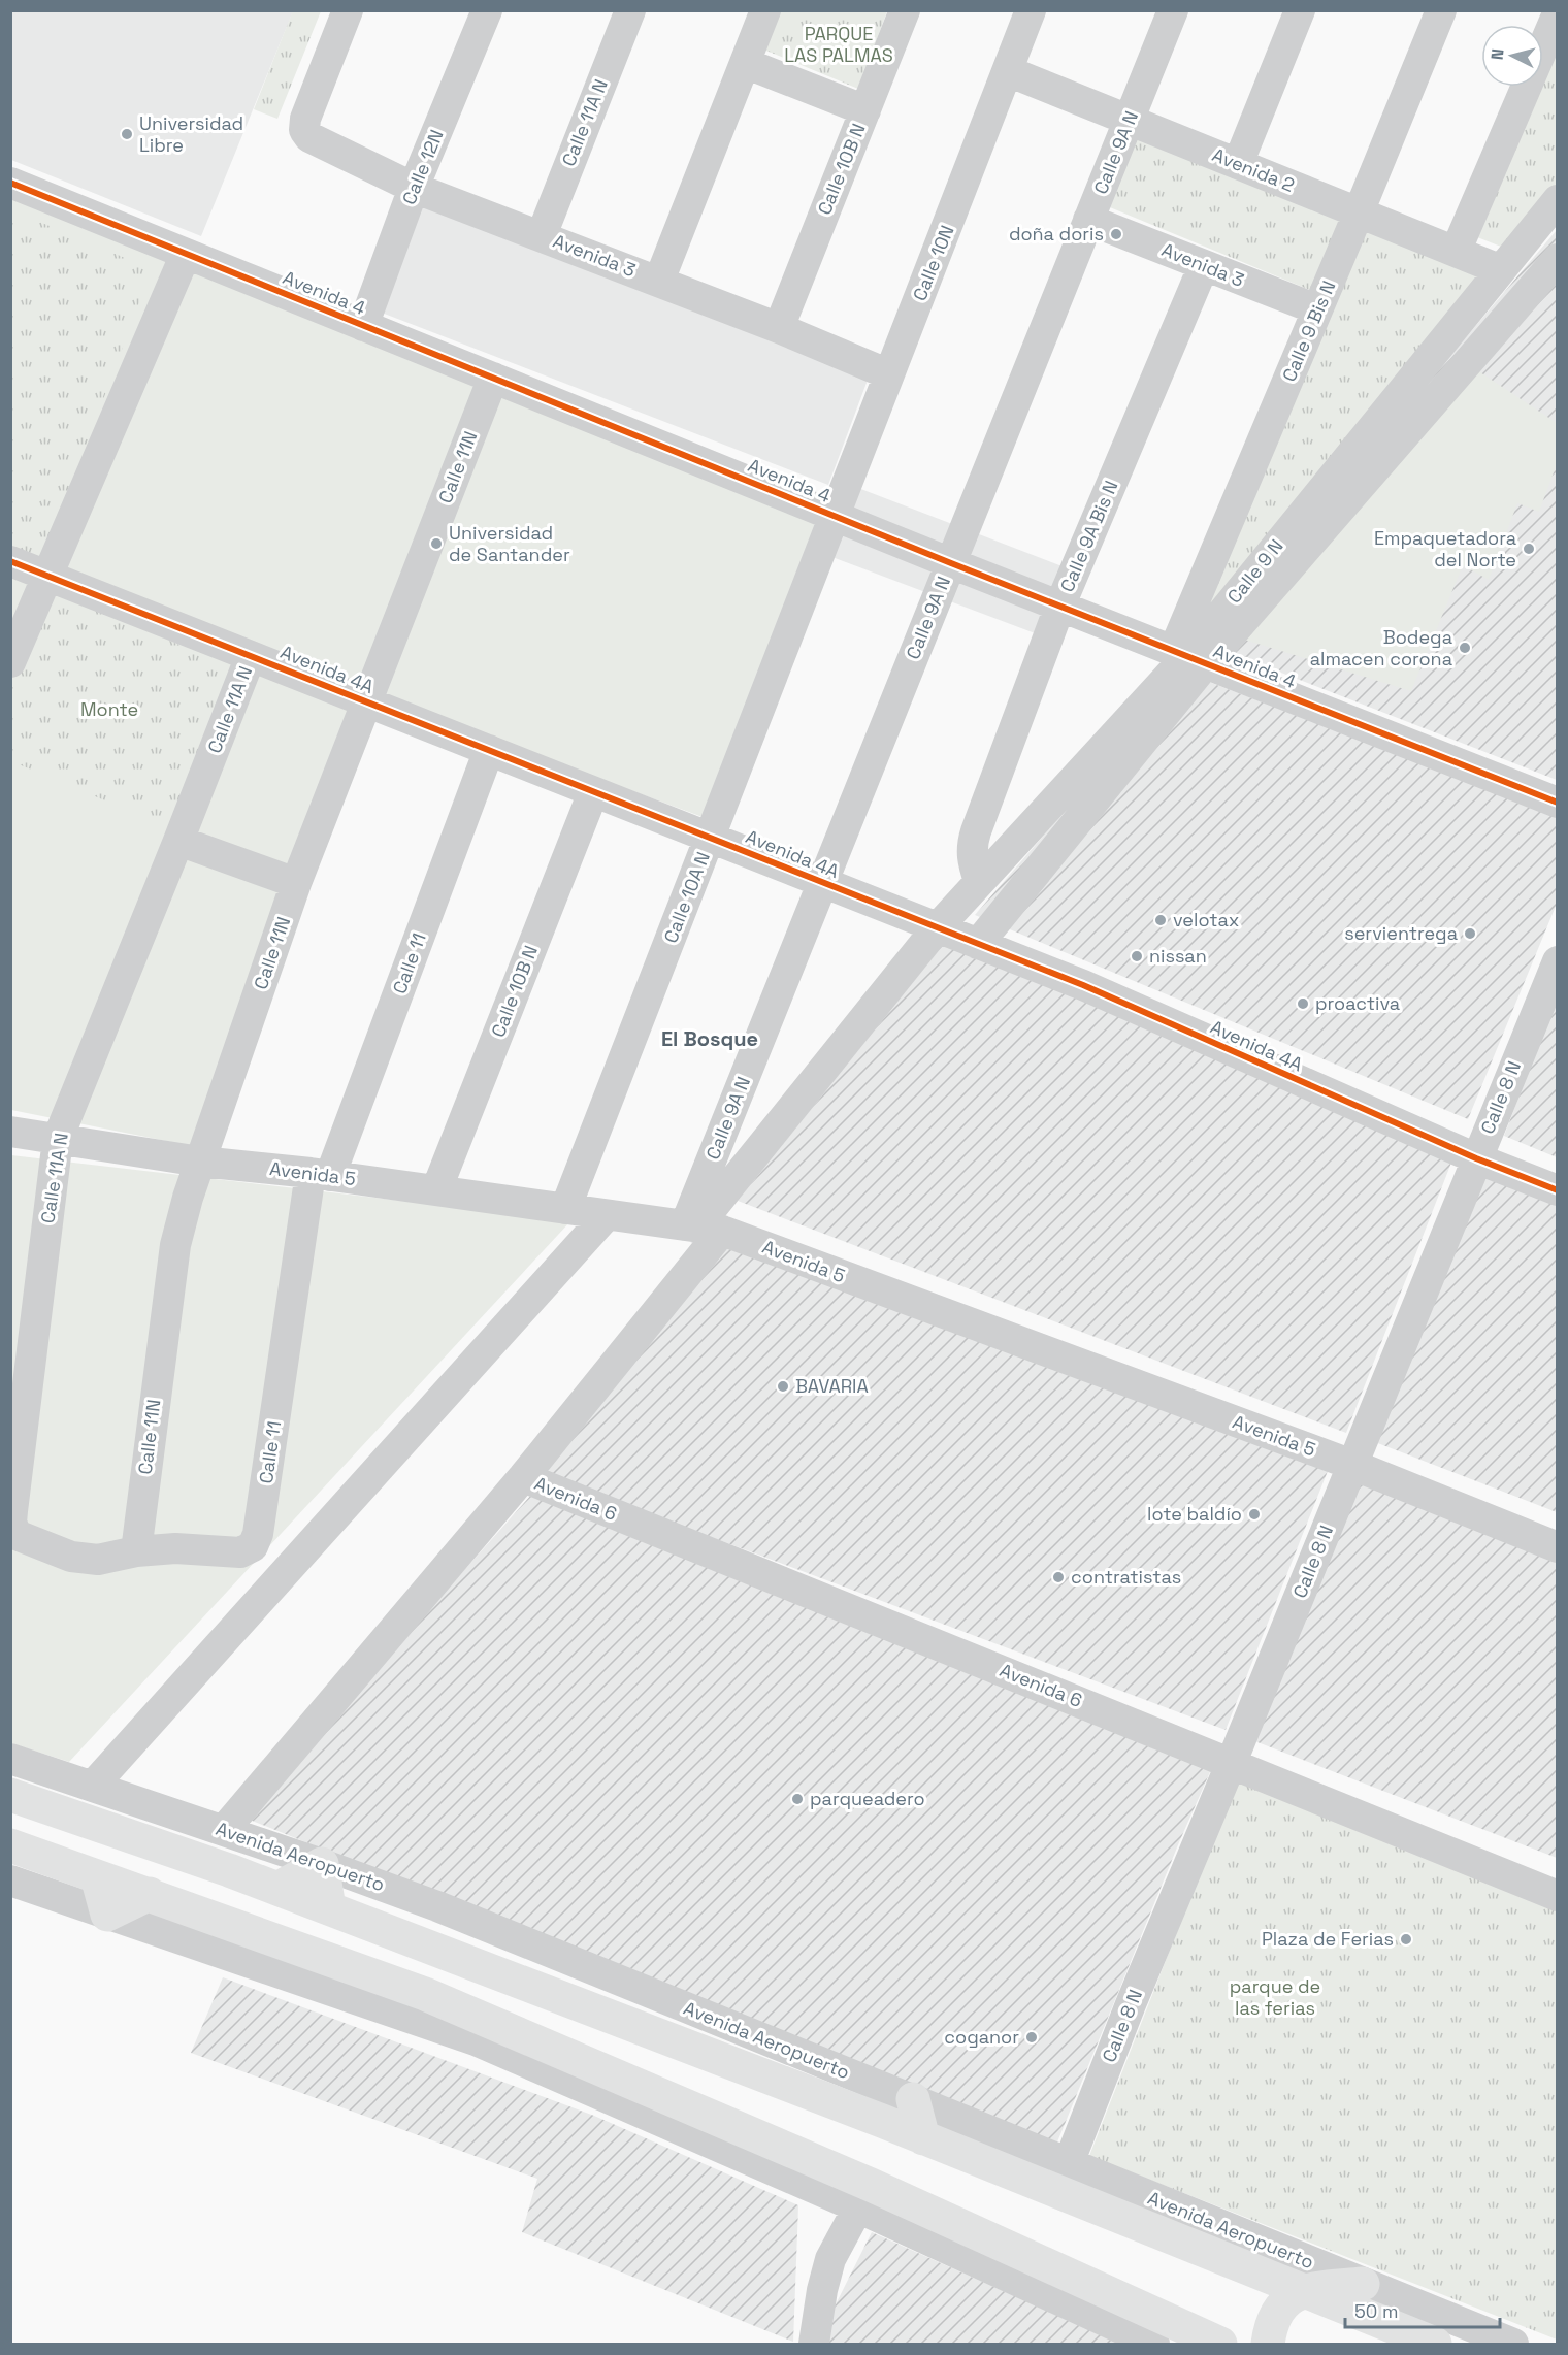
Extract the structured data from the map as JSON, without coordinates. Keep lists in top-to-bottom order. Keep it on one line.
{"streets":{"main road":["Avenida Aeropuerto"],"street":["Calle 11A N","Calle 9A N","Calle 12N","Calle 10B N","Avenida 2","Avenida 3","Calle 10N","Avenida 4","Calle 9 Bis N","Calle 11N","Calle 9A Bis N","Calle 9 N","Avenida 4A","Calle 10A N","Calle 11","Calle 8 N","Avenida 5","Avenida 6"]},"crossings":[["Calle 11A N","Avenida 3"],["Calle 11A N","Calle 11N"],["Calle 11A N","Avenida 4A"],["Calle 11A N","Calle 11"],["Calle 11A N","Avenida 5"],["Calle 9A N","Avenida 2"],["Calle 9A N","Avenida 3"],["Calle 9A N","Avenida 4"],["Calle 9A N","Calle 9 N"],["Calle 9A N","Avenida 4A"],["Calle 9A N","Avenida 5"],["Calle 12N","Avenida 3"],["Calle 12N","Avenida 4"],["Calle 10B N","Avenida 3"],["Calle 10B N","Avenida 4A"],["Calle 10B N","Avenida 5"],["Avenida 2","Calle 10N"],["Avenida 2","Calle 9 Bis N"],["Avenida 2","Calle 9 N"],["Avenida 3","Calle 10N"],["Avenida 3","Calle 9 Bis N"],["Avenida 3","Calle 9A Bis N"],["Calle 10N","Avenida 4"],["Calle 10N","Calle 10A N"],["Avenida 4","Calle 9 Bis N"],["Avenida 4","Calle 11N"],["Avenida 4","Calle 9A Bis N"],["Avenida 4","Calle 9 N"],["Avenida 4","Calle 10A N"],["Calle 9 Bis N","Calle 9 N"],["Calle 11N","Avenida 4A"],["Calle 11N","Avenida 5"],["Calle 9A Bis N","Calle 9 N"],["Calle 9 N","Avenida 4A"],["Calle 9 N","Avenida 5"],["Calle 9 N","Avenida 6"],["Calle 9 N","Avenida Aeropuerto"],["Avenida 4A","Calle 10A N"],["Avenida 4A","Calle 11"],["Avenida 4A","Calle 8 N"],["Calle 10A N","Avenida 5"],["Calle 11","Avenida 5"],["Calle 8 N","Avenida 5"],["Calle 8 N","Avenida 6"],["Calle 8 N","Avenida Aeropuerto"]],"districts":["El Bosque"],"parks":["PARQUE LAS PALMAS","Monte","parque de las ferias"],"places":["Universidad Libre","doña doris","Universidad de Santander","Empaquetadora del Norte","Bodega almacen corona","velotax","servientrega","nissan","proactiva","BAVARIA","lote baldío","contratistas","parqueadero","Plaza de Ferias","coganor"],"scale_bar":"50 m","north":"left"}
